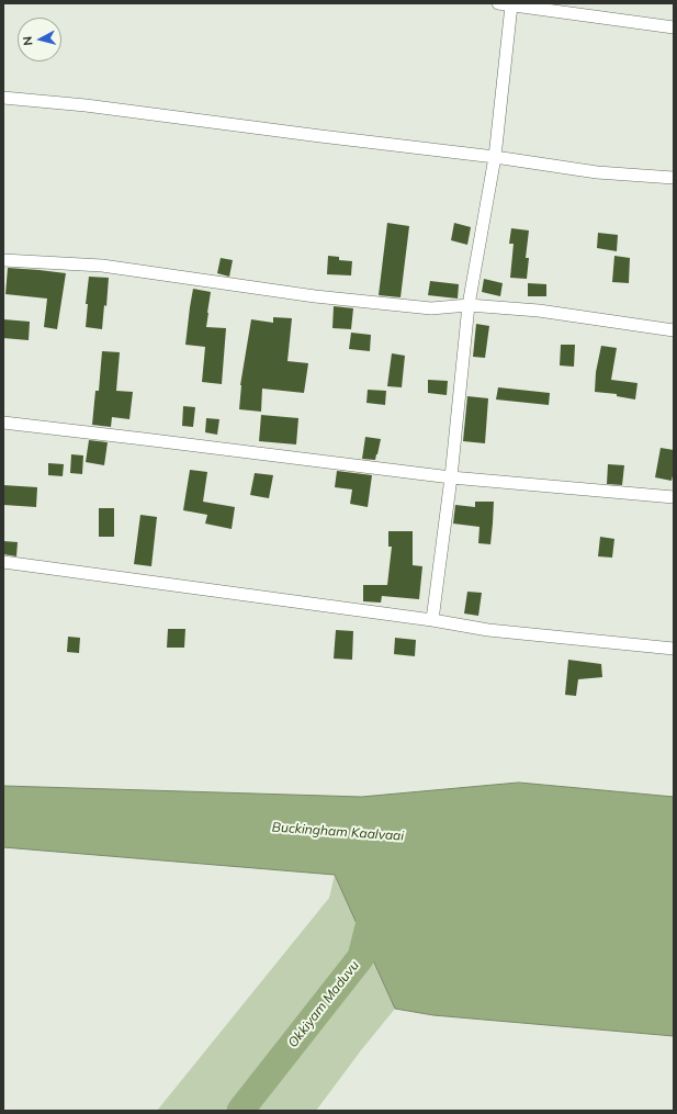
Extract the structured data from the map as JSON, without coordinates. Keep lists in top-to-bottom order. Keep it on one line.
{"water":["Buckingham Kaalvaai","Okkiyam Maduvu"],"north":"left"}
